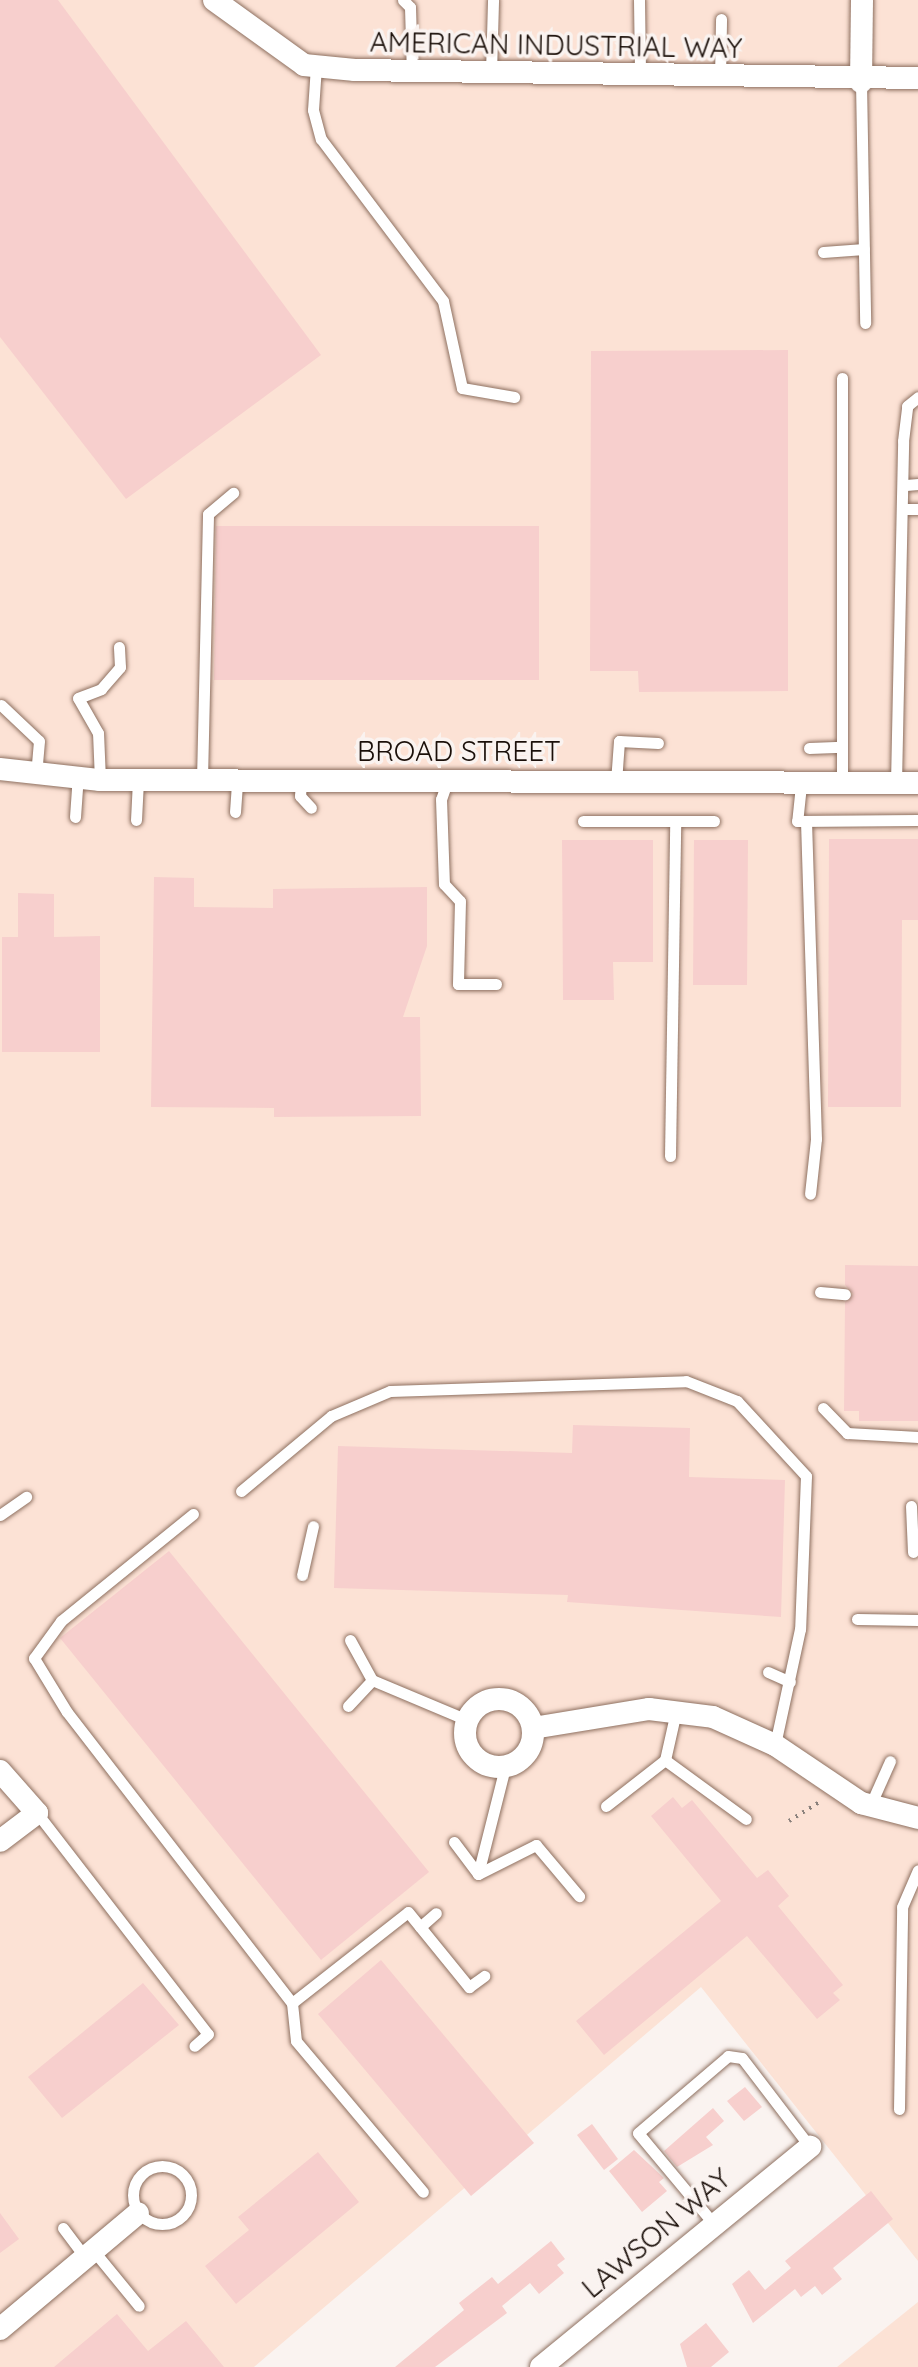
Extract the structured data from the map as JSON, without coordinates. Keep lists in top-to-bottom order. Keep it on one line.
{"streets":{"street":["AMERICAN INDUSTRIAL WAY","BROAD STREET","LAWSON WAY"]}}
